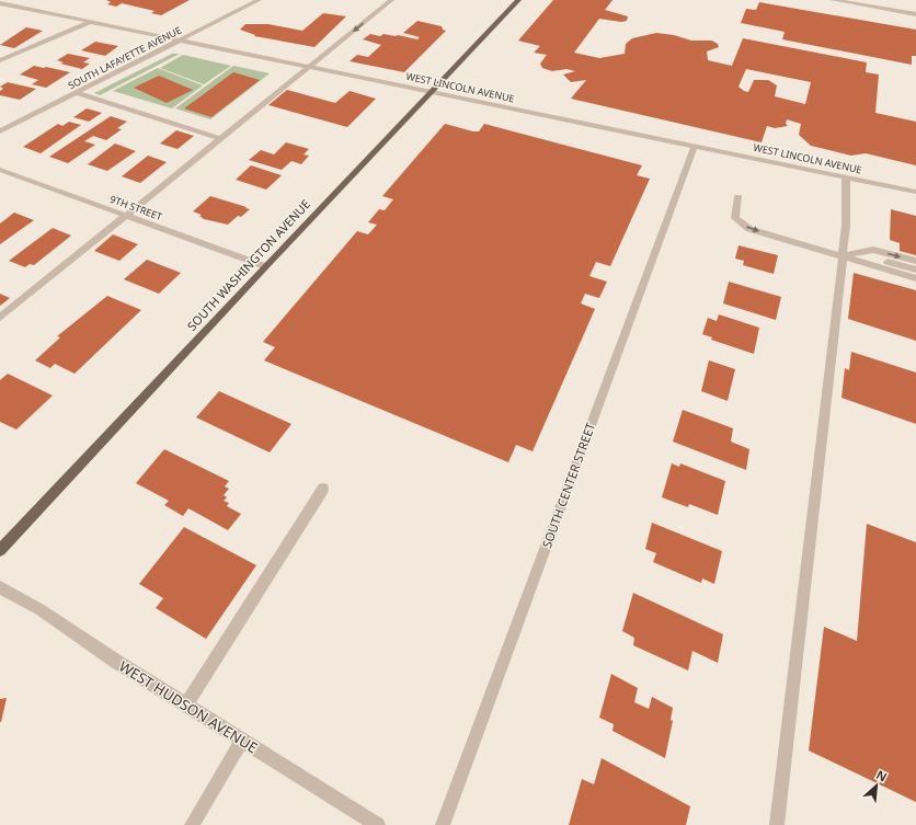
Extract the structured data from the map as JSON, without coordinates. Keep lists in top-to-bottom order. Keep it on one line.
{"streets":{"main road":["SOUTH WASHINGTON AVENUE"],"street":["SOUTH LAFAYETTE AVENUE","WEST LINCOLN AVENUE","9TH STREET","SOUTH CENTER STREET","WEST HUDSON AVENUE"]},"crossings":[["SOUTH LAFAYETTE AVENUE","WEST LINCOLN AVENUE"],["WEST LINCOLN AVENUE","SOUTH WASHINGTON AVENUE"],["WEST LINCOLN AVENUE","SOUTH CENTER STREET"],["9TH STREET","SOUTH WASHINGTON AVENUE"]],"north":"top right"}
